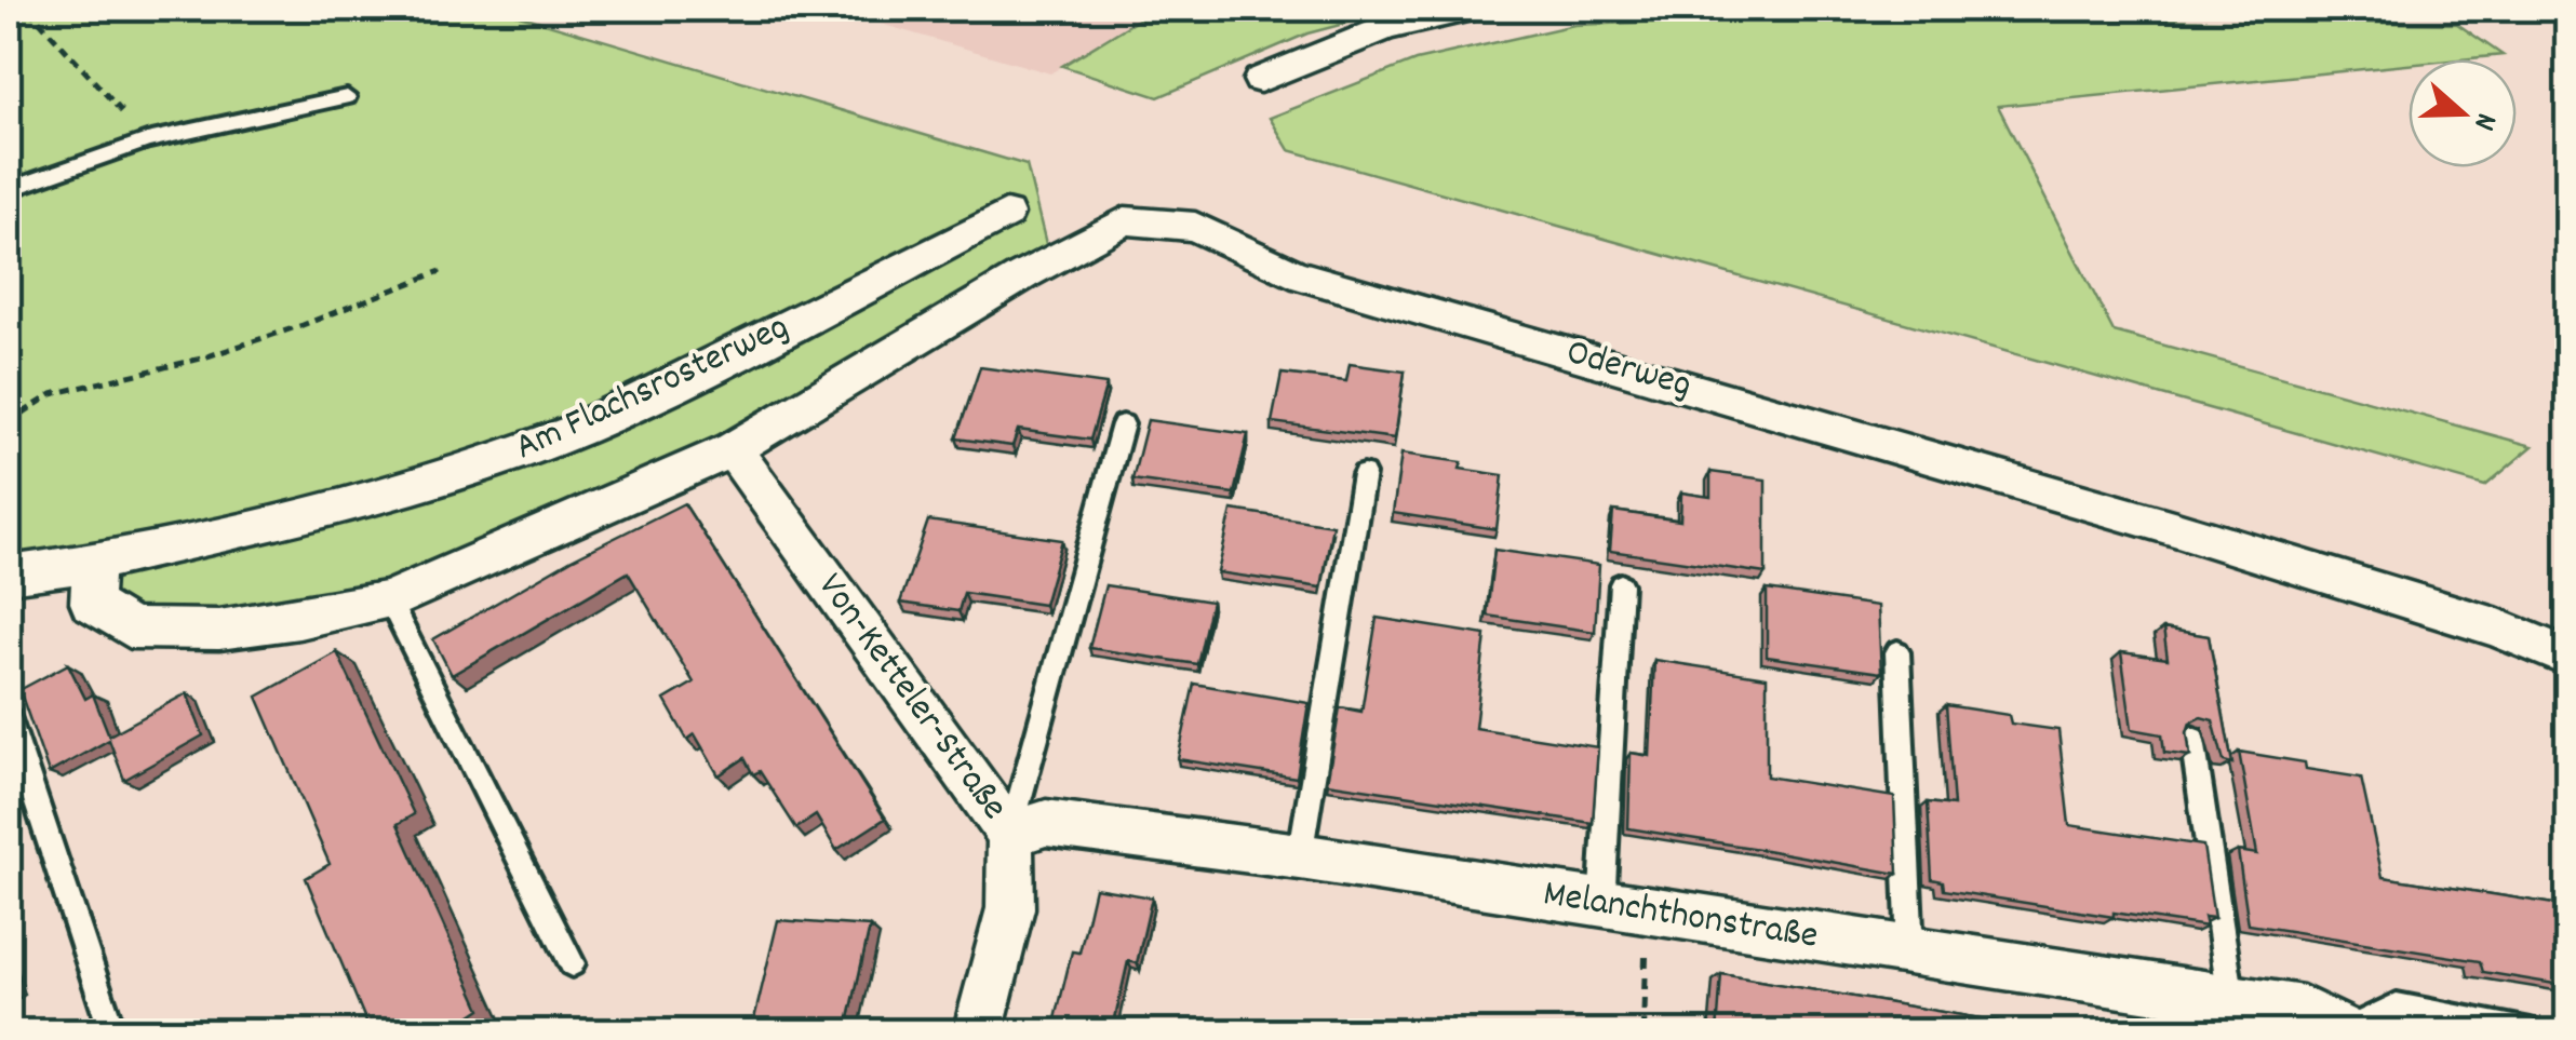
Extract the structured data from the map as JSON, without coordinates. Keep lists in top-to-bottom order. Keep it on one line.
{"streets":{"street":["Oderweg","Am Flachsrosterweg","Von-Ketteler-Straße","Melanchthonstraße"]},"crossings":[["Oderweg","Von-Ketteler-Straße"],["Von-Ketteler-Straße","Melanchthonstraße"]],"north":"right"}
